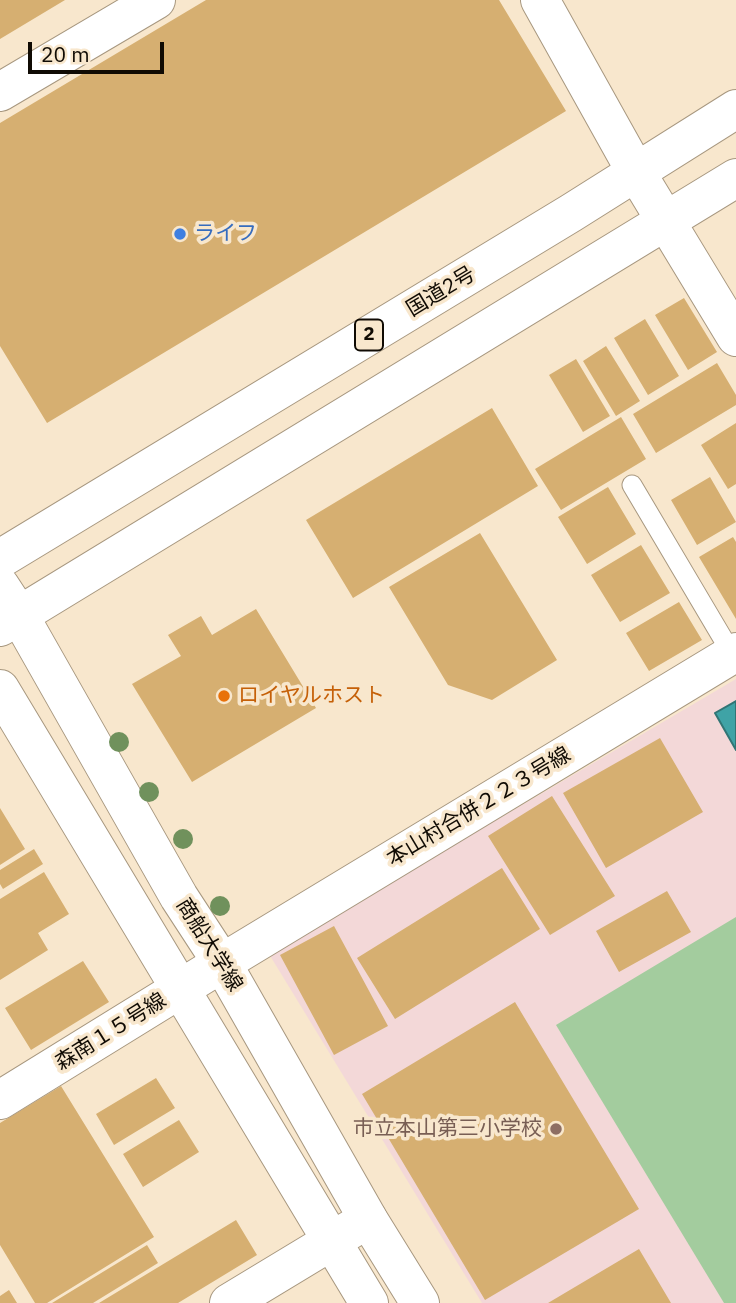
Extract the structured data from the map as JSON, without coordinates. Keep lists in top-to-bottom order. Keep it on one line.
{"streets":{"main road":["国道2号","2","本山村合併２２３号線","商船大学線","森南１５号線"]},"crossings":[["本山村合併２２３号線","商船大学線"],["本山村合併２２３号線","森南１５号線"],["商船大学線","森南１５号線"]],"places":["ライフ","ロイヤルホスト","市立本山第三小学校"],"scale_bar":"20 m"}
